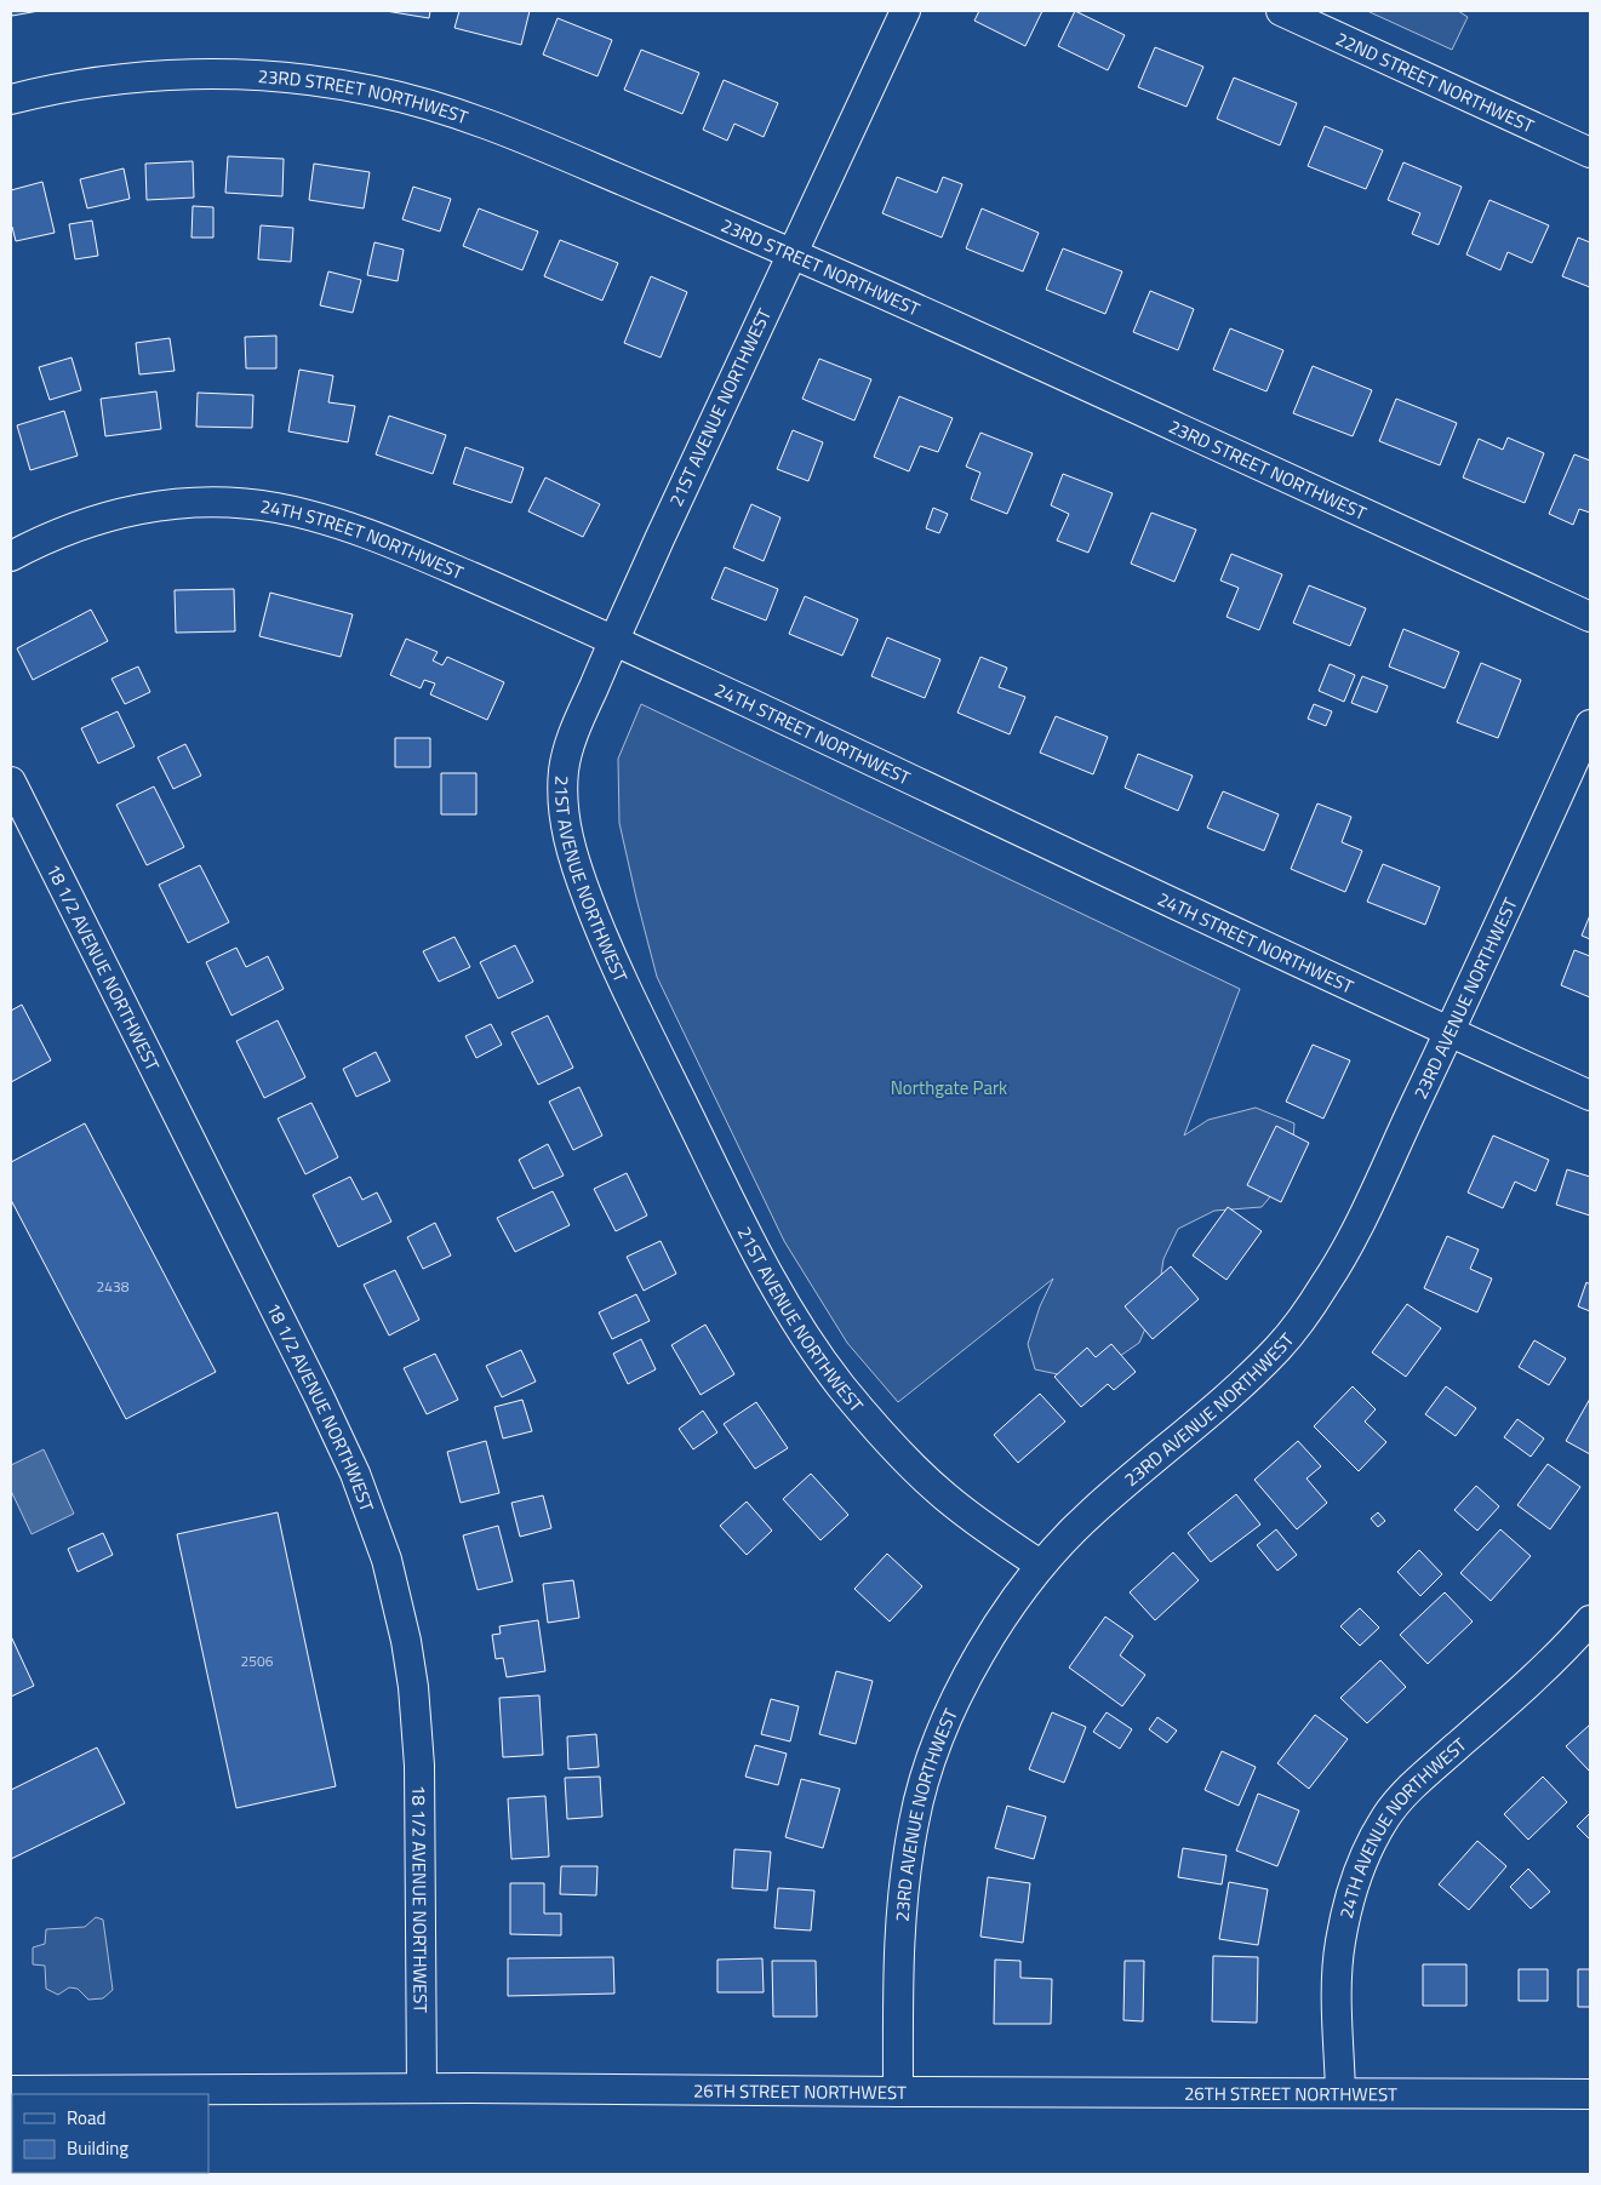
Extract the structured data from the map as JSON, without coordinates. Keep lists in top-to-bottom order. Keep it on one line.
{"streets":{"street":["22ND STREET NORTHWEST","23RD STREET NORTHWEST","21ST AVENUE NORTHWEST","24TH STREET NORTHWEST","18 1/2 AVENUE NORTHWEST","23RD AVENUE NORTHWEST","24TH AVENUE NORTHWEST","26TH STREET NORTHWEST"]},"crossings":[["23RD STREET NORTHWEST","21ST AVENUE NORTHWEST"],["21ST AVENUE NORTHWEST","24TH STREET NORTHWEST"],["21ST AVENUE NORTHWEST","23RD AVENUE NORTHWEST"],["24TH STREET NORTHWEST","23RD AVENUE NORTHWEST"],["18 1/2 AVENUE NORTHWEST","26TH STREET NORTHWEST"],["23RD AVENUE NORTHWEST","26TH STREET NORTHWEST"],["24TH AVENUE NORTHWEST","26TH STREET NORTHWEST"]],"parks":["Northgate Park"],"house_numbers":["2438","2506"],"legend":["Road","Building"]}
